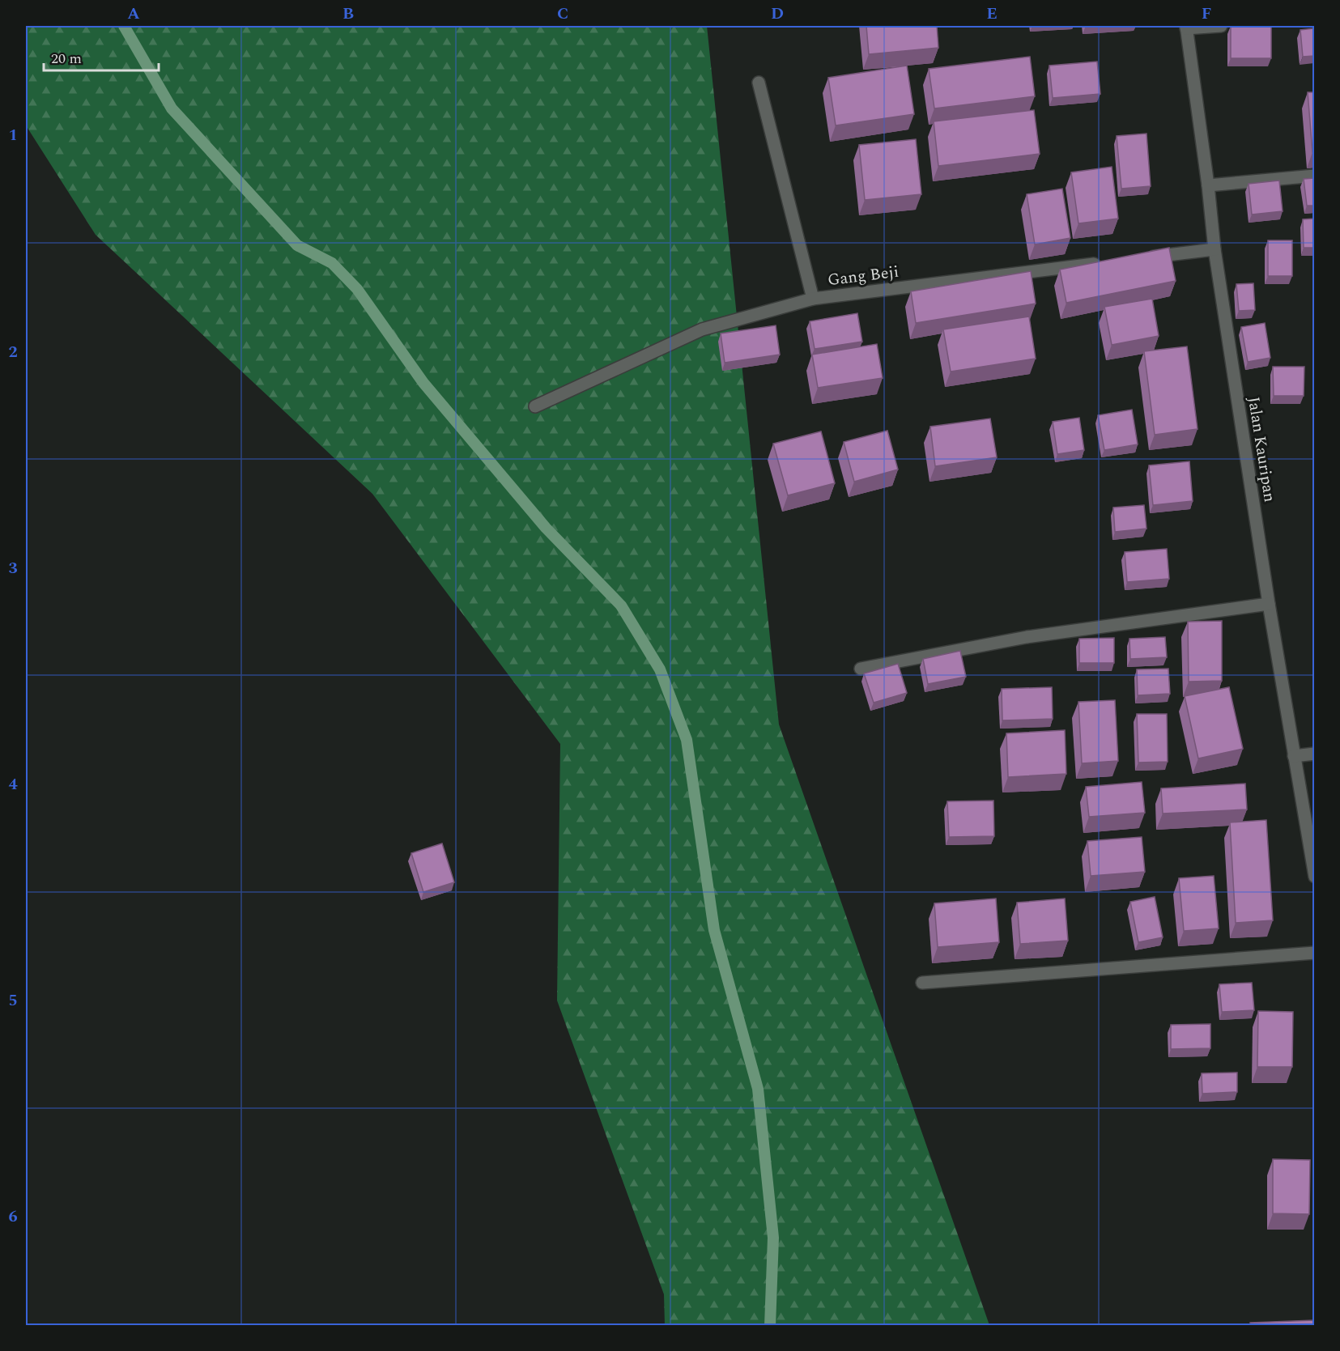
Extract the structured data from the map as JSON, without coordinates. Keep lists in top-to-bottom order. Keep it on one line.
{"streets":{"street":["Gang Beji","Jalan Kauripan"]},"scale_bar":"20 m","grid":{"columns":["A","B","C","D","E","F"],"rows":["1","2","3","4","5","6"]}}
